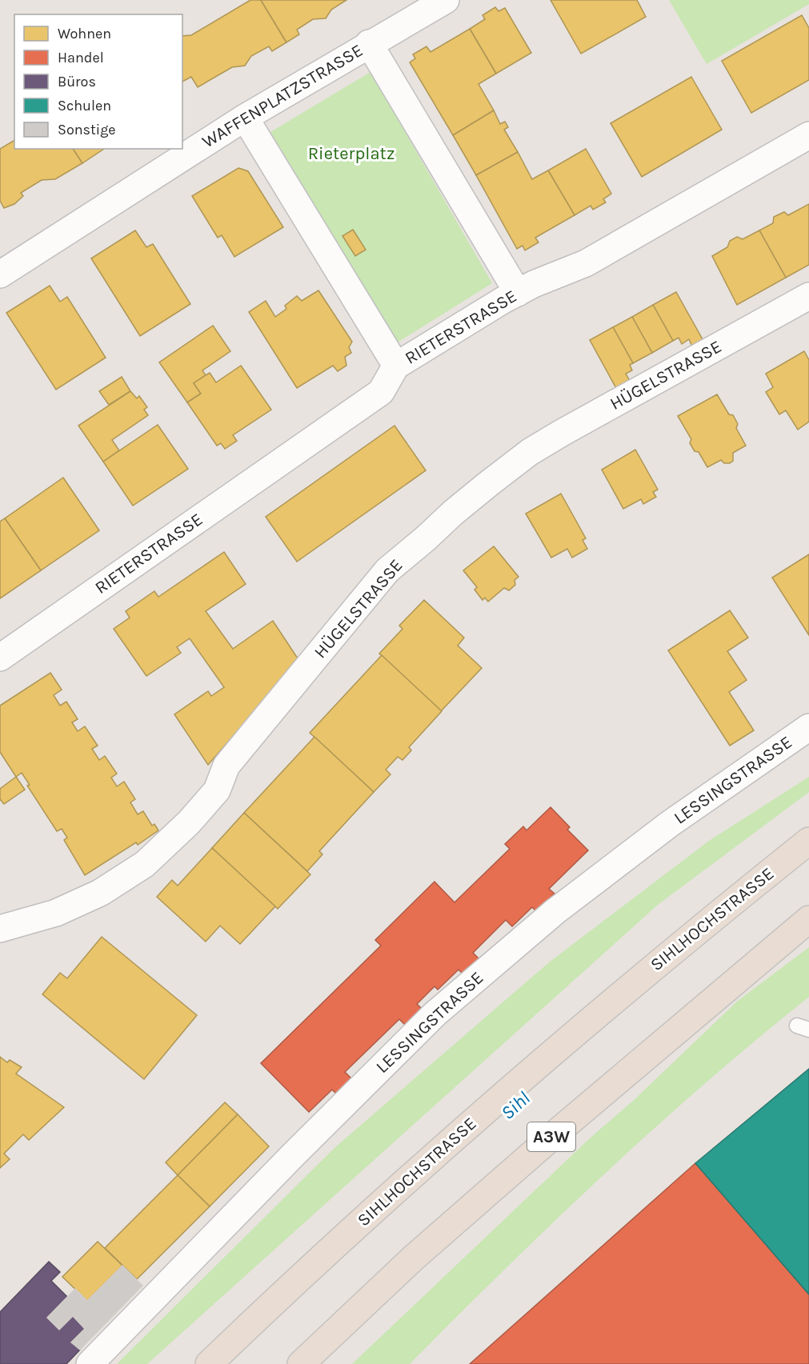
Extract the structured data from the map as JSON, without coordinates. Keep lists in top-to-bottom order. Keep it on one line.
{"streets":{"highway":["SIHLHOCHSTRASSE","A3W"],"street":["WAFFENPLATZSTRASSE","RIETERSTRASSE","HÜGELSTRASSE","LESSINGSTRASSE"]},"water":["Sihl"],"parks":["Rieterplatz"],"legend":["Wohnen","Handel","Büros","Schulen","Sonstige"]}
